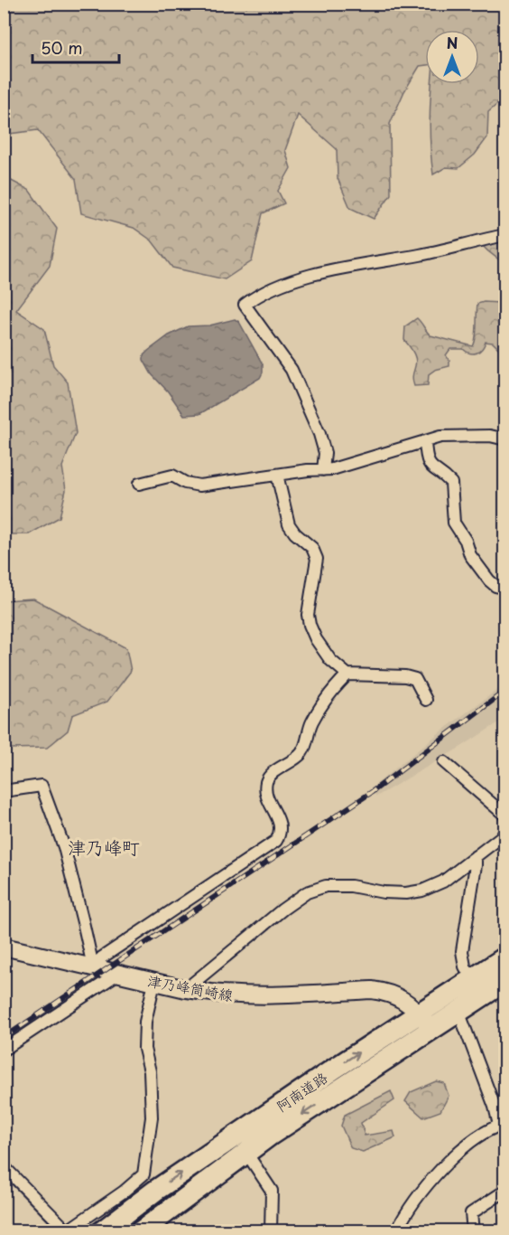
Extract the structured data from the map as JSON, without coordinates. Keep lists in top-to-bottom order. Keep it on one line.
{"streets":{"highway":["阿南道路"],"main road":["津乃峰筒崎線"]},"crossings":[["津乃峰筒崎線","阿南道路"]],"districts":["津乃峰町"],"scale_bar":"50 m","north":"top"}
